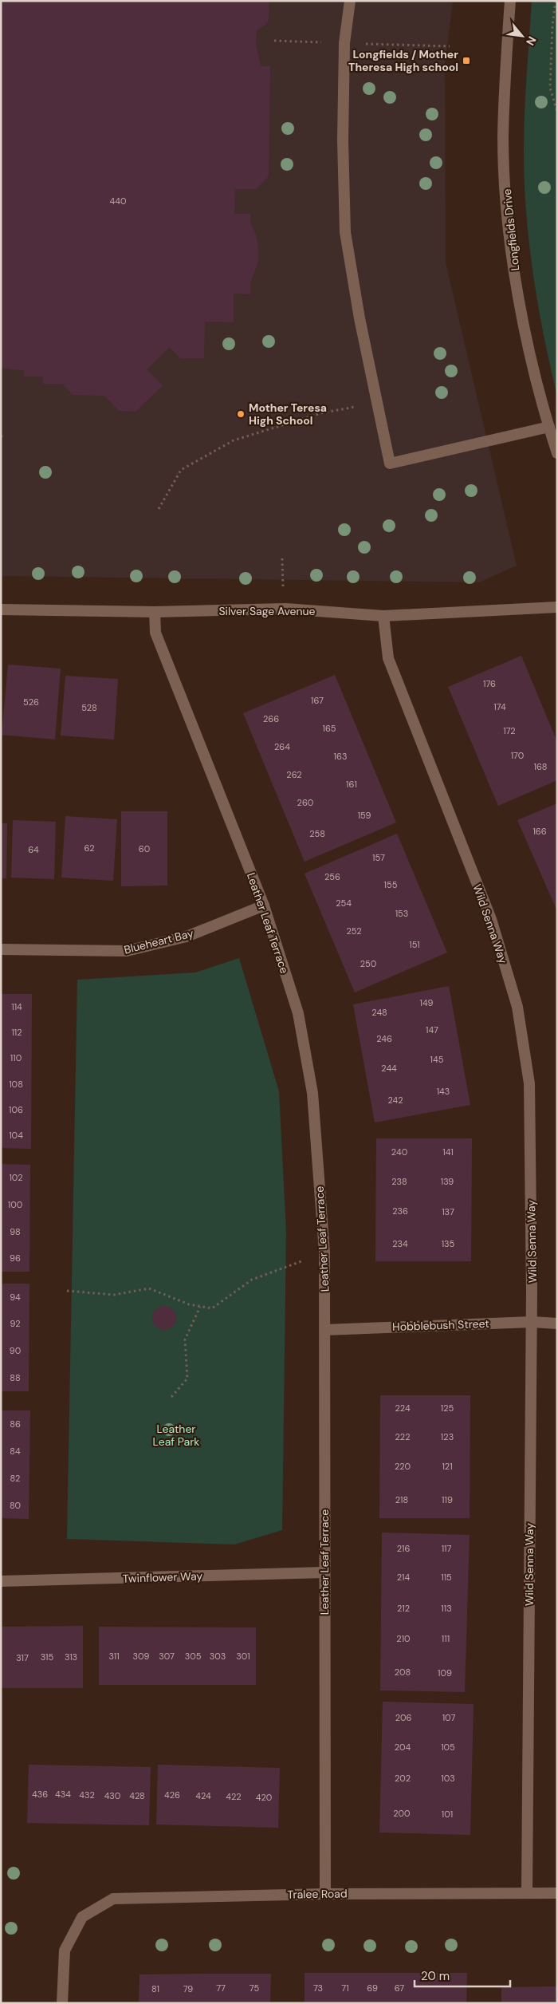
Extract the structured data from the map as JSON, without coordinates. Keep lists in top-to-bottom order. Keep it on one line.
{"streets":{"street":["Longfields Drive","Silver Sage Avenue","Leather Leaf Terrace","Wild Senna Way","Blueheart Bay","Hobblebush Street","Twinflower Way","Tralee Road"]},"crossings":[["Silver Sage Avenue","Leather Leaf Terrace"],["Silver Sage Avenue","Wild Senna Way"],["Leather Leaf Terrace","Blueheart Bay"],["Leather Leaf Terrace","Hobblebush Street"],["Leather Leaf Terrace","Twinflower Way"],["Leather Leaf Terrace","Tralee Road"],["Wild Senna Way","Hobblebush Street"],["Wild Senna Way","Tralee Road"]],"parks":["Leather Leaf Park"],"places":{"transit":["Longfields / Mother Theresa High school"],"other":["Mother Teresa High School"]},"house_numbers":["440","176","167","526","174","528","266","165","172","264","170","163","168","262","161","260","159","166","258","62","60","64","157","256","155","254","153","252","151","250","149","114","248","147","112","246","110","145","244","108","143","242","106","104","240","141","102","238","139","100","236","137","98","234","135","96","94","92","90","88","224","125","86","222","123","84","220","121","82","218","119","80","216","117","214","115","212","113","210","111","311","309","307","305","303","301","315","313","317","208","109","206","107","204","105","202","103","436","434","432","426","430","428","424","422","420","200","101","77","75","73","71","69","67","81","79"],"scale_bar":"20 m","north":"bottom right"}
